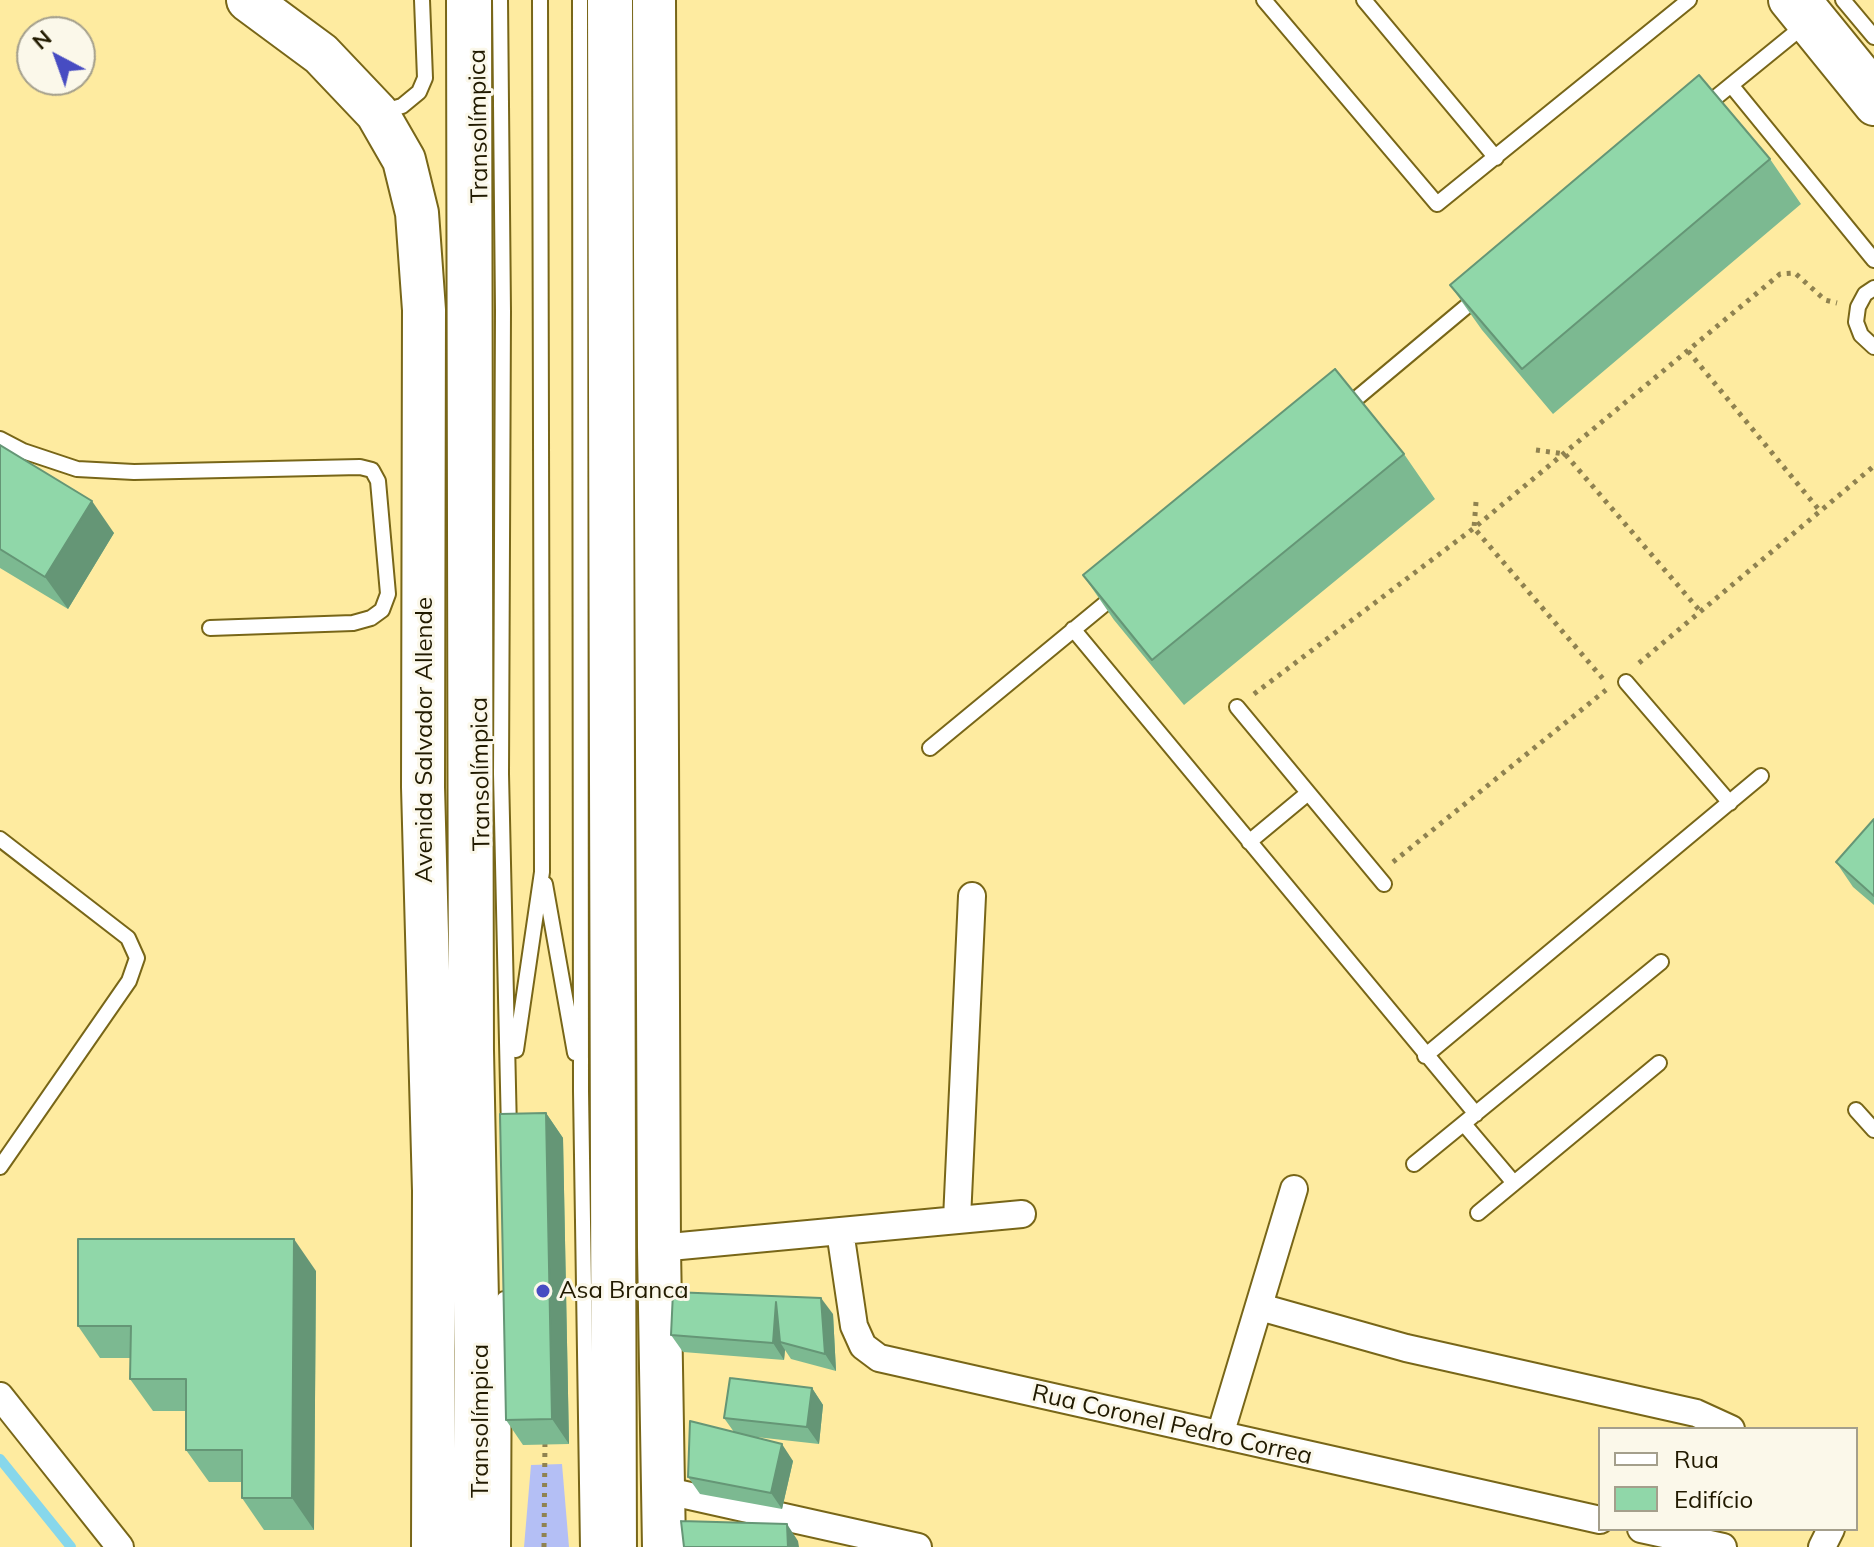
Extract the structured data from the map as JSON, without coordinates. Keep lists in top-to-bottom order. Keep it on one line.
{"streets":{"highway":["Avenida Salvador Allende"],"street":["Rua Coronel Pedro Correa"],"lane":["Transolímpica"]},"places":["Asa Branca"],"legend":["Rua","Edifício"],"north":"top left"}
